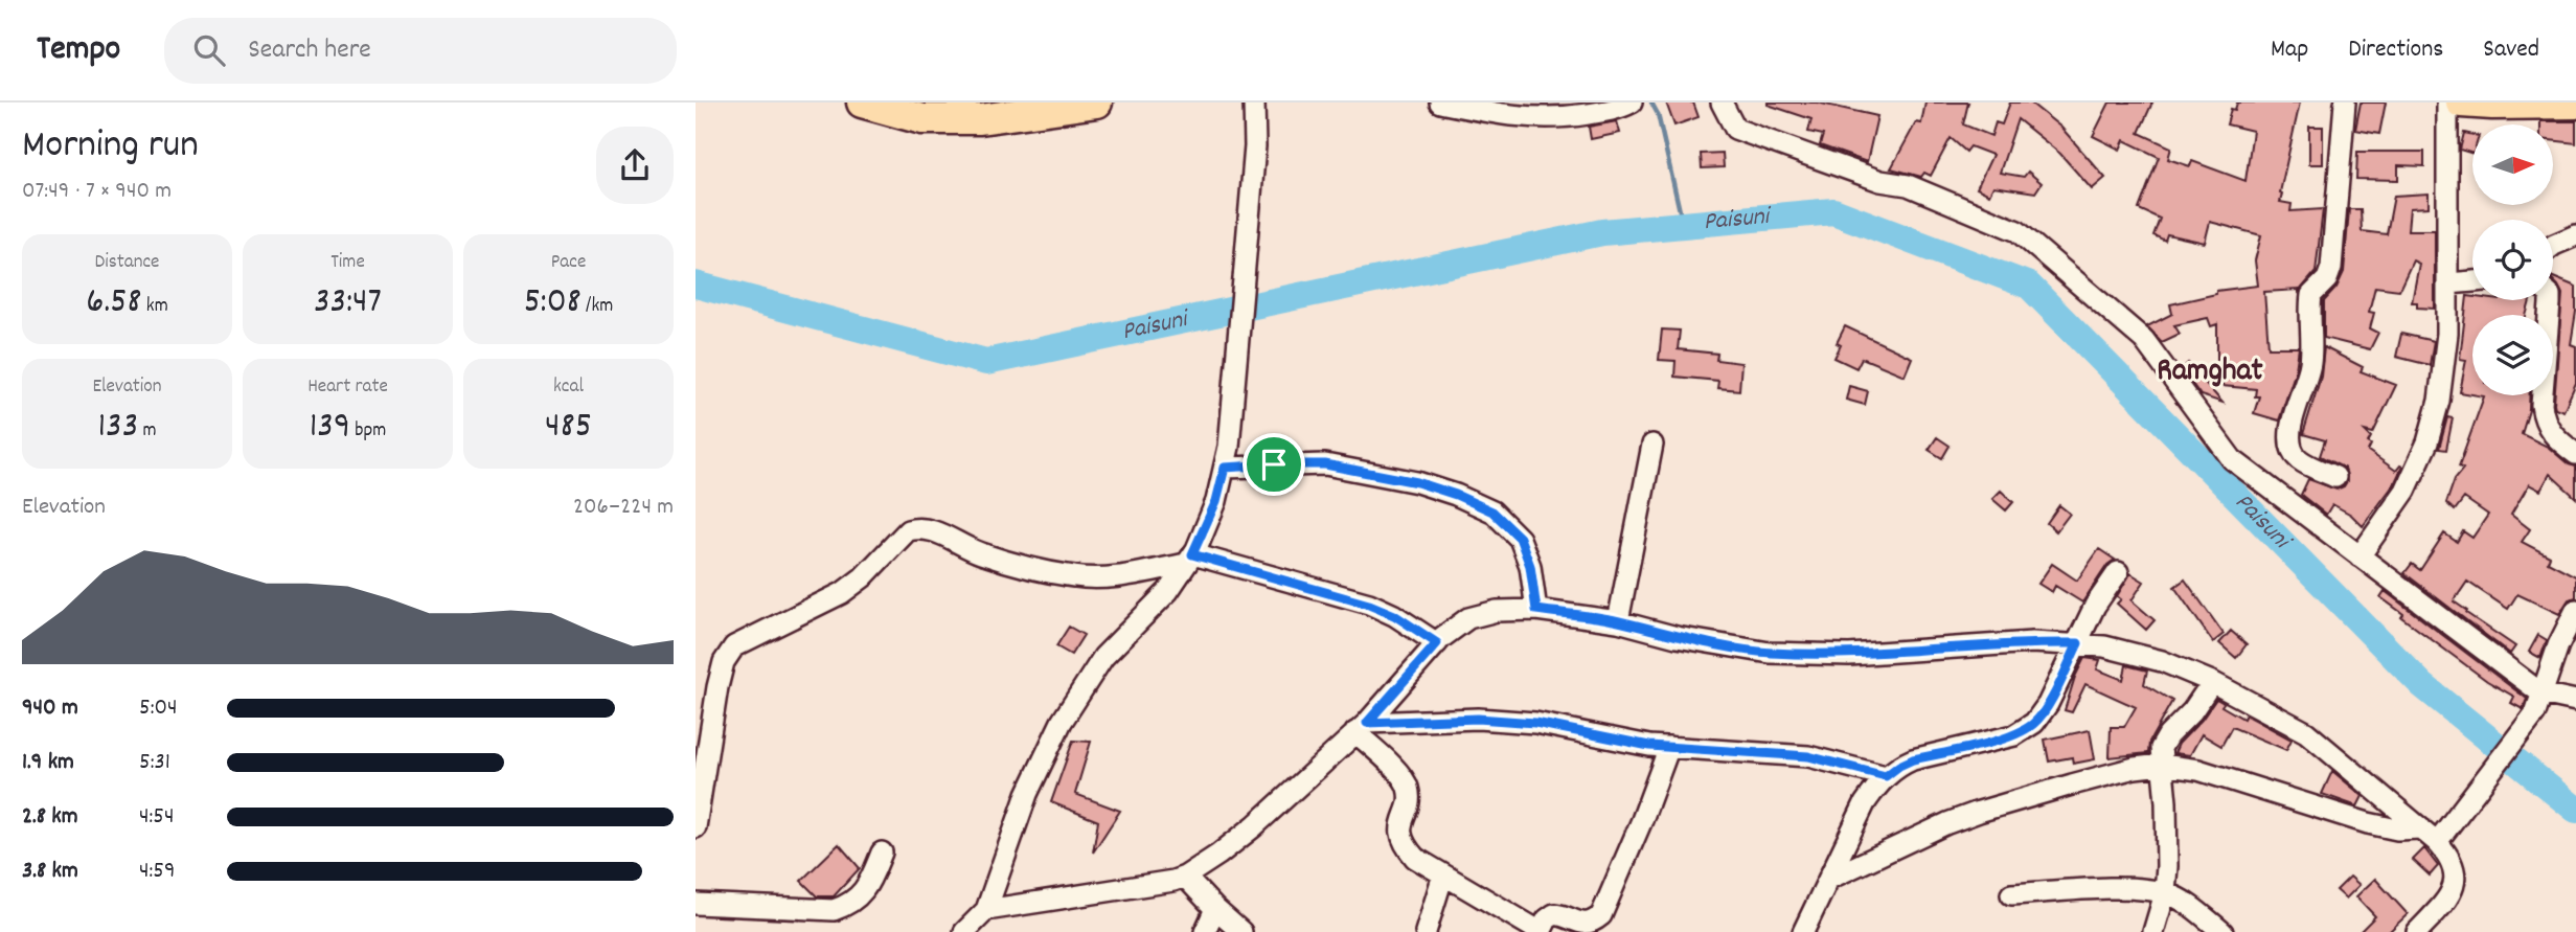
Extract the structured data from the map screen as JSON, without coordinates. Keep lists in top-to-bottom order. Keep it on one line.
{"districts":["Ramghat"],"water":["Paisuni"],"north":"right","page":{"header":"Tempo","search":"Search here","nav":["Map","Directions","Saved"],"heading":["Morning run","07:49 · 7 × 940 m"],"stats":[["Distance","6.58 km"],["Time","33:47"],["Pace","5:08 /km"],["Elevation","133 m"],["Heart rate","139 bpm"],["kcal","485"]],"chart":["Elevation","206–224 m"],"list":[{"name":"940 m","note":"5:04"},{"name":"1.9 km","note":"5:31"},{"name":"2.8 km","note":"4:54"},{"name":"3.8 km","note":"4:59"}]}}
